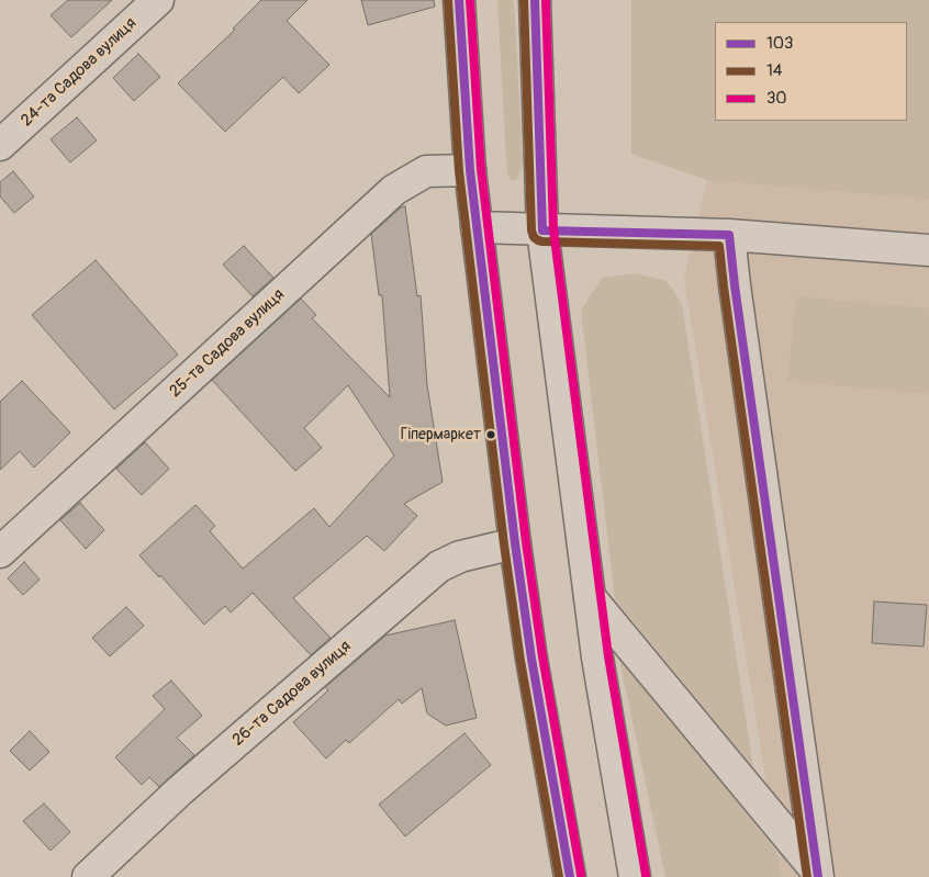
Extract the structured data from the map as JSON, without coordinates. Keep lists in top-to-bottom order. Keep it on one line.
{"streets":{"main road":["24-та Садова вулиця","25-та Садова вулиця","26-та Садова вулиця"]},"places":["Гіпермаркет"],"lines":["transit line 103","transit line 14","transit line 30"],"legend":["103","14","30"]}
